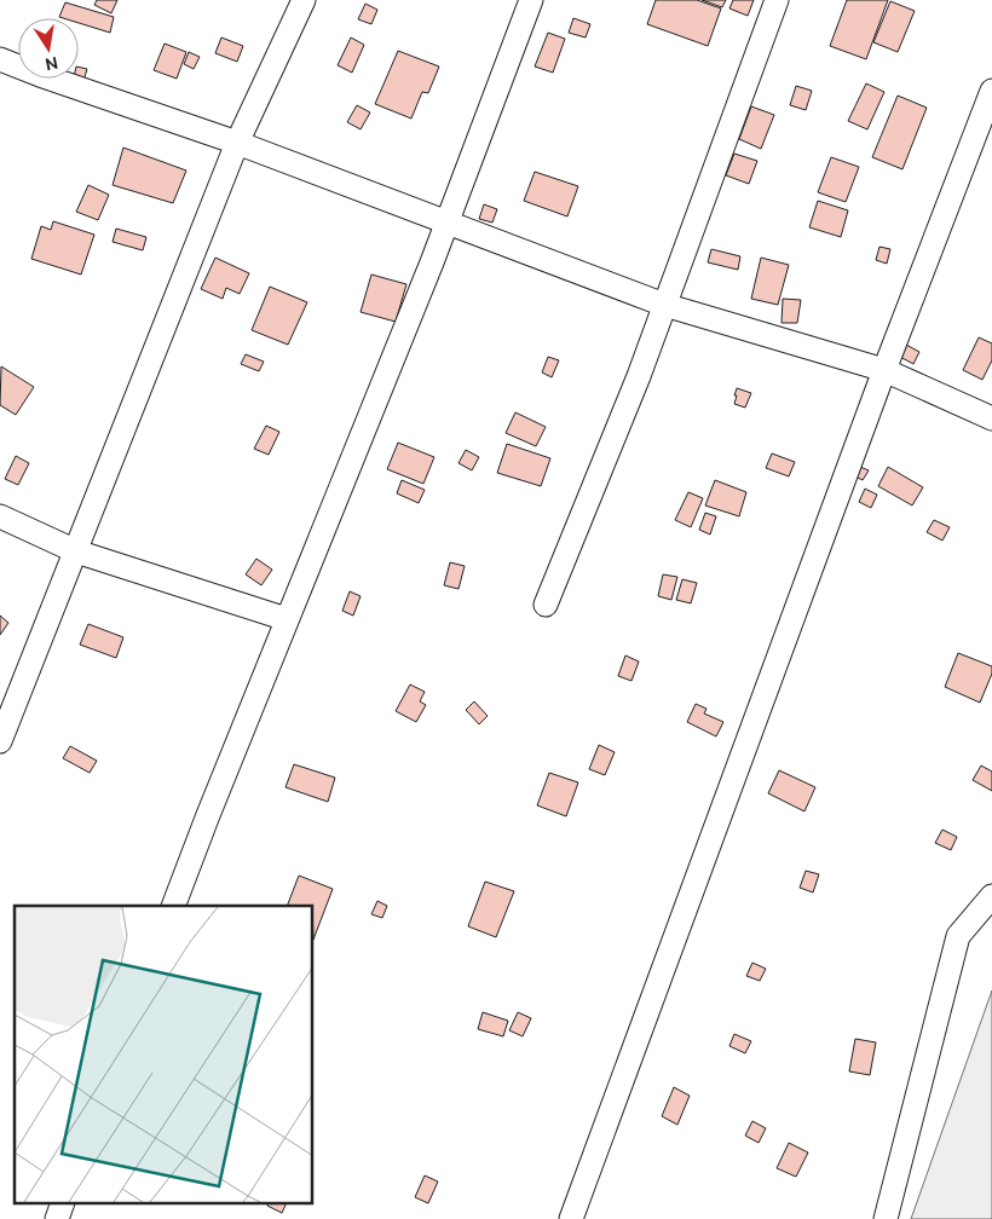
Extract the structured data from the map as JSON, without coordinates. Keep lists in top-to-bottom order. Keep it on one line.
{"north":"bottom"}
